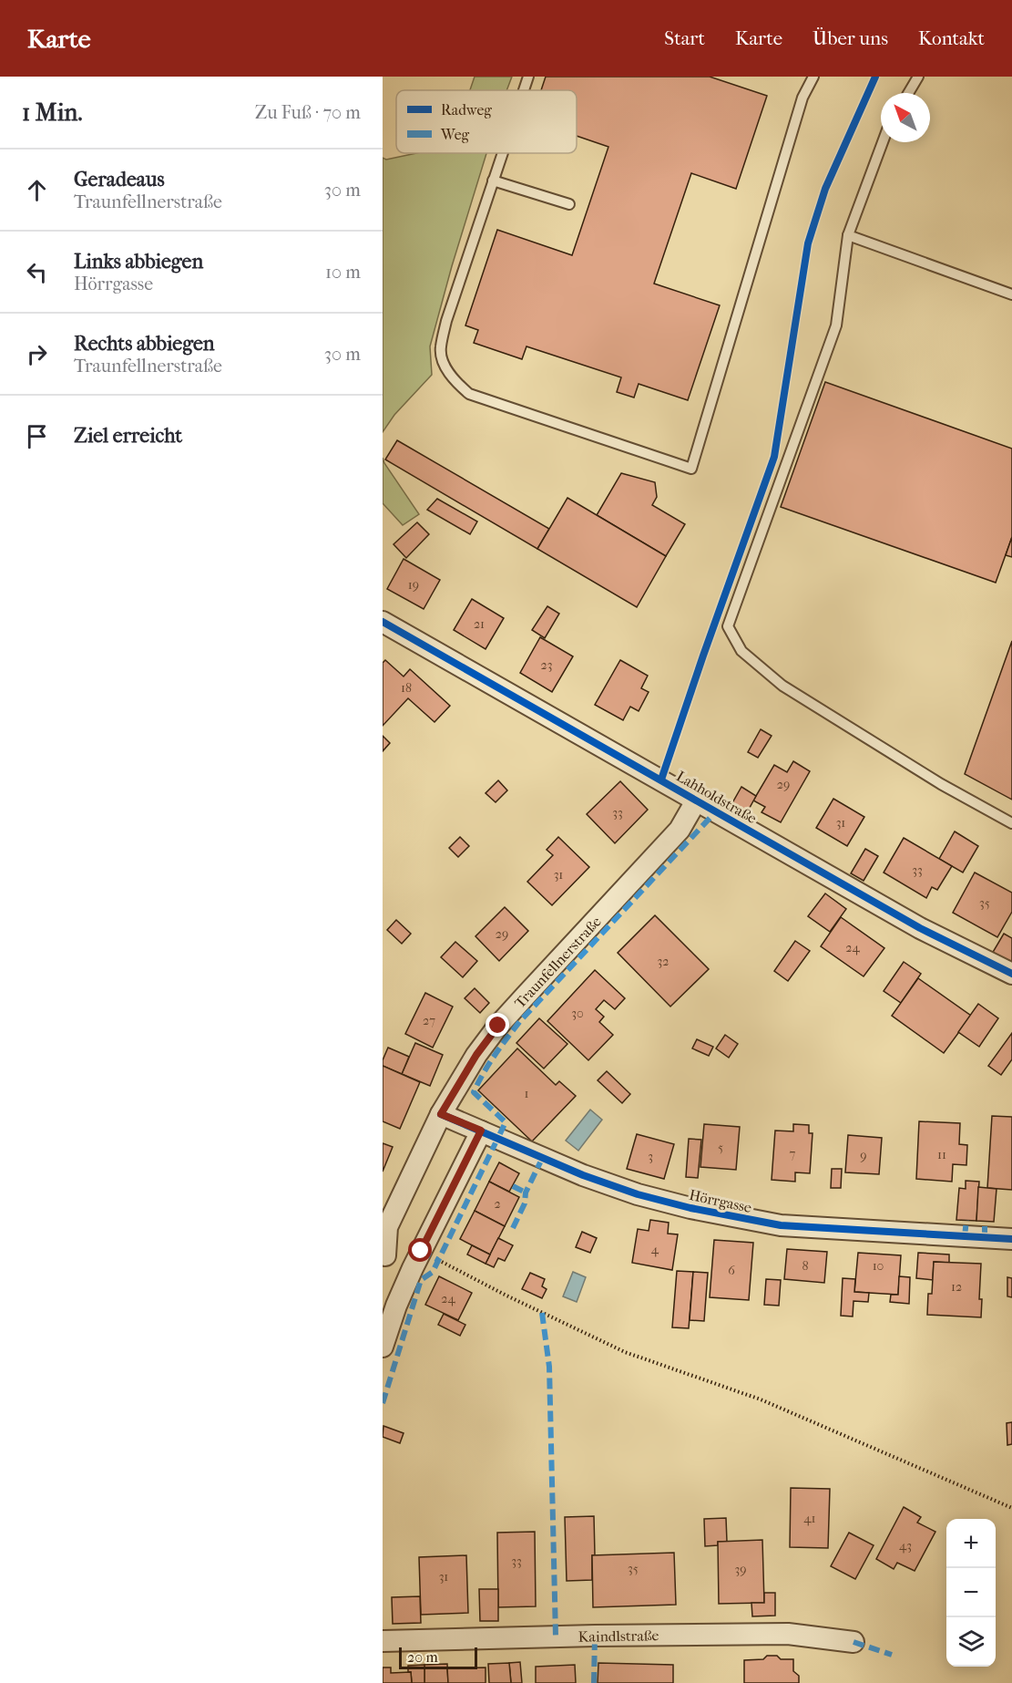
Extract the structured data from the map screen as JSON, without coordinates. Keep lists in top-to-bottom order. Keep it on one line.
{"streets":{"street":["Lahholdstraße","Traunfellnerstraße","Hörrgasse","Kaindlstraße"]},"crossings":[["Lahholdstraße","Traunfellnerstraße"],["Traunfellnerstraße","Hörrgasse"]],"house_numbers":["19","21","23","18","29","33","31","33","31","35","29","24","32","30","27","1","5","7","11","9","3","2","4","8","10","6","12","24","41","43","33","35","39","31"],"legend":["Radweg","Weg"],"scale_bar":"20 m","north":"top left","page":{"header":"Karte","nav":["Start","Karte","Über uns","Kontakt"],"heading":["1 Min.","Zu Fuß · 70 m"],"list":[["Geradeaus","Traunfellnerstraße","30 m"],["Links abbiegen","Hörrgasse","10 m"],["Rechts abbiegen","Traunfellnerstraße","30 m"],"Ziel erreicht"],"map_buttons":["+","−"],"scale":"20 m"}}
